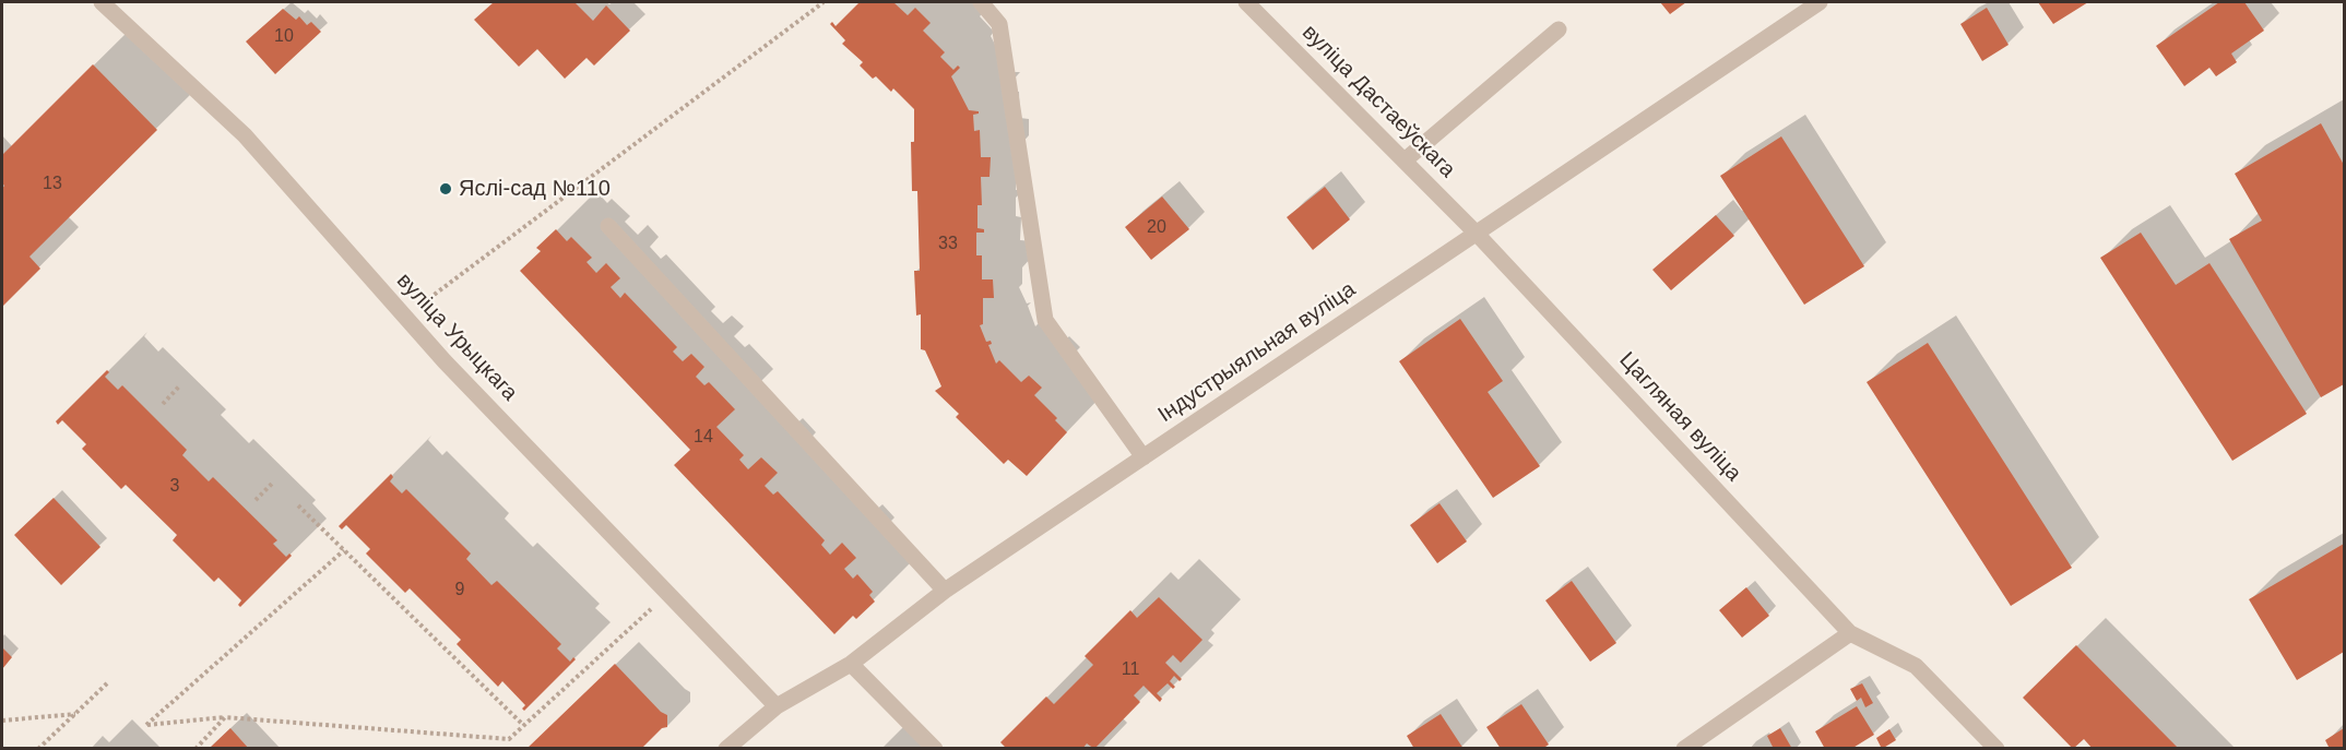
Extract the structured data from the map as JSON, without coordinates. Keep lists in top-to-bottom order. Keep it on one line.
{"streets":{"street":["вуліца Дастаеўскага","вуліца Урыцкага","Індустрыяльная вуліца","Цагляная вуліца"]},"crossings":[["вуліца Дастаеўскага","Індустрыяльная вуліца"],["вуліца Дастаеўскага","Цагляная вуліца"],["вуліца Урыцкага","Індустрыяльная вуліца"],["Індустрыяльная вуліца","Цагляная вуліца"]],"places":["Яслі-сад №110"],"house_numbers":["10","13","20","33","14","3","9","11"]}
